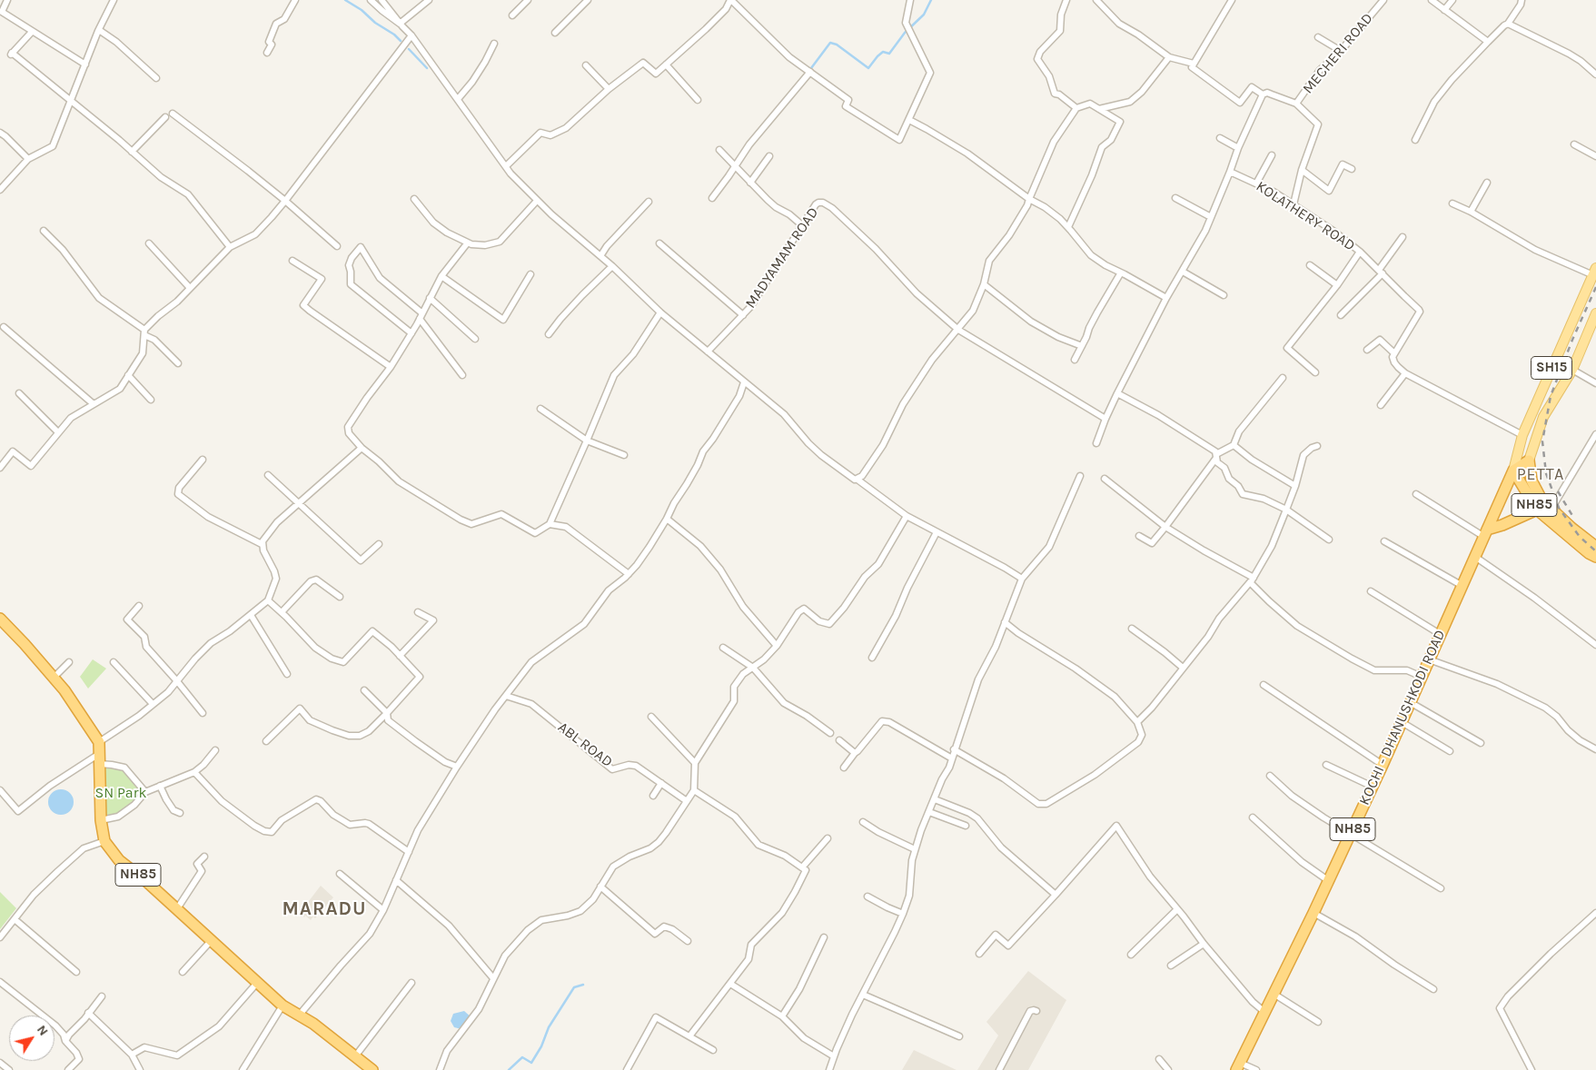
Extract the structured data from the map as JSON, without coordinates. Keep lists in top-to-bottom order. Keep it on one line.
{"streets":{"highway":["NH85","KOCHI - DHANUSHKODI ROAD"],"main road":["SH15"],"street":["MECHERI ROAD","KOLATHERY ROAD","MADYAMAM ROAD","ABL ROAD"]},"crossings":[["MECHERI ROAD","KOLATHERY ROAD"],["SH15","NH85"],["SH15","KOCHI - DHANUSHKODI ROAD"],["NH85","KOCHI - DHANUSHKODI ROAD"]],"districts":["PETTA","MARADU"],"parks":["SN Park"],"north":"top right"}
